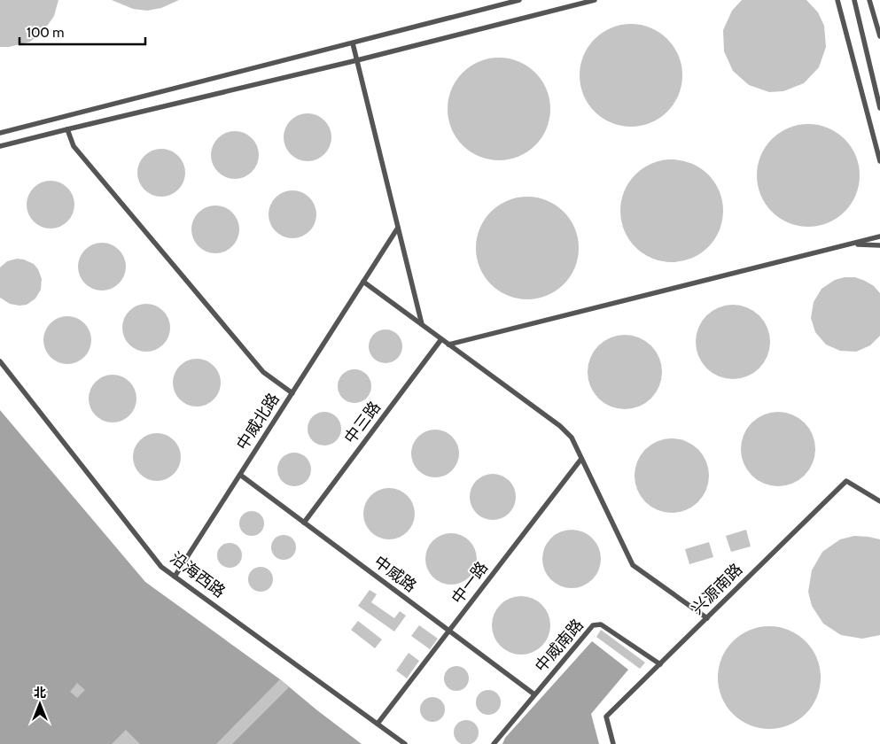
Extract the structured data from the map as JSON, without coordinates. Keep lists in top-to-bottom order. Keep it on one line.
{"streets":{"lane":["中威北路","中三路","中威路","沿海西路","中一路","兴源南路","中威南路"]},"crossings":[["中威北路","中威路"],["中威北路","沿海西路"],["中三路","中威路"],["中威路","中一路"],["中威路","中威南路"],["沿海西路","中一路"],["兴源南路","中威南路"]],"scale_bar":"100 m","north":"top"}
